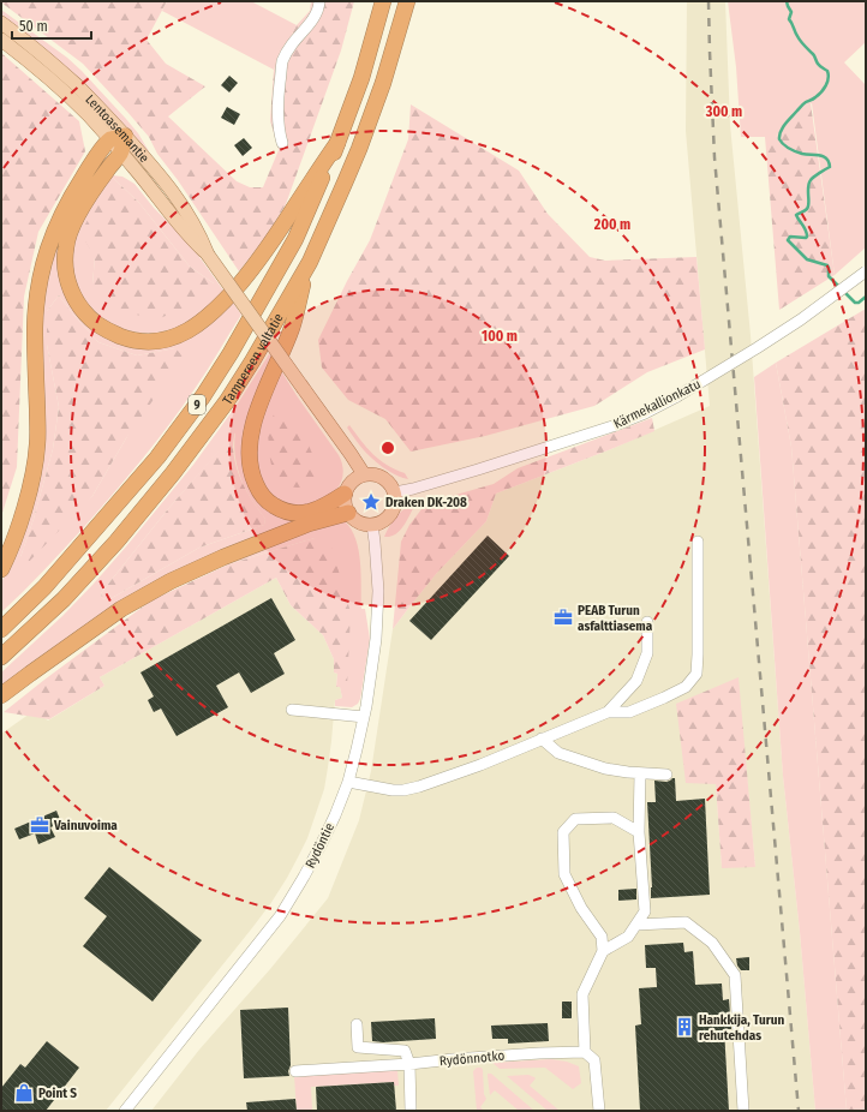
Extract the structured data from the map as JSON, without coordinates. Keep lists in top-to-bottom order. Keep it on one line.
{"streets":{"highway":["Tampereen valtatie","9"],"main road":["Lentoasemantie"],"street":["Kärmekallionkatu","Rydöntie","Rydönnotko"]},"crossings":[["Lentoasemantie","Kärmekallionkatu"],["Lentoasemantie","Rydöntie"],["Kärmekallionkatu","Rydöntie"]],"places":{"place":["Draken DK-208"],"office":["PEAB Turun asfalttiasema","Vainuvoima"],"building":["Hankkija, Turun rehutehdas"],"shop":["Point S"]},"scale_bar":"50 m","rings":["300 m","200 m","100 m"]}
